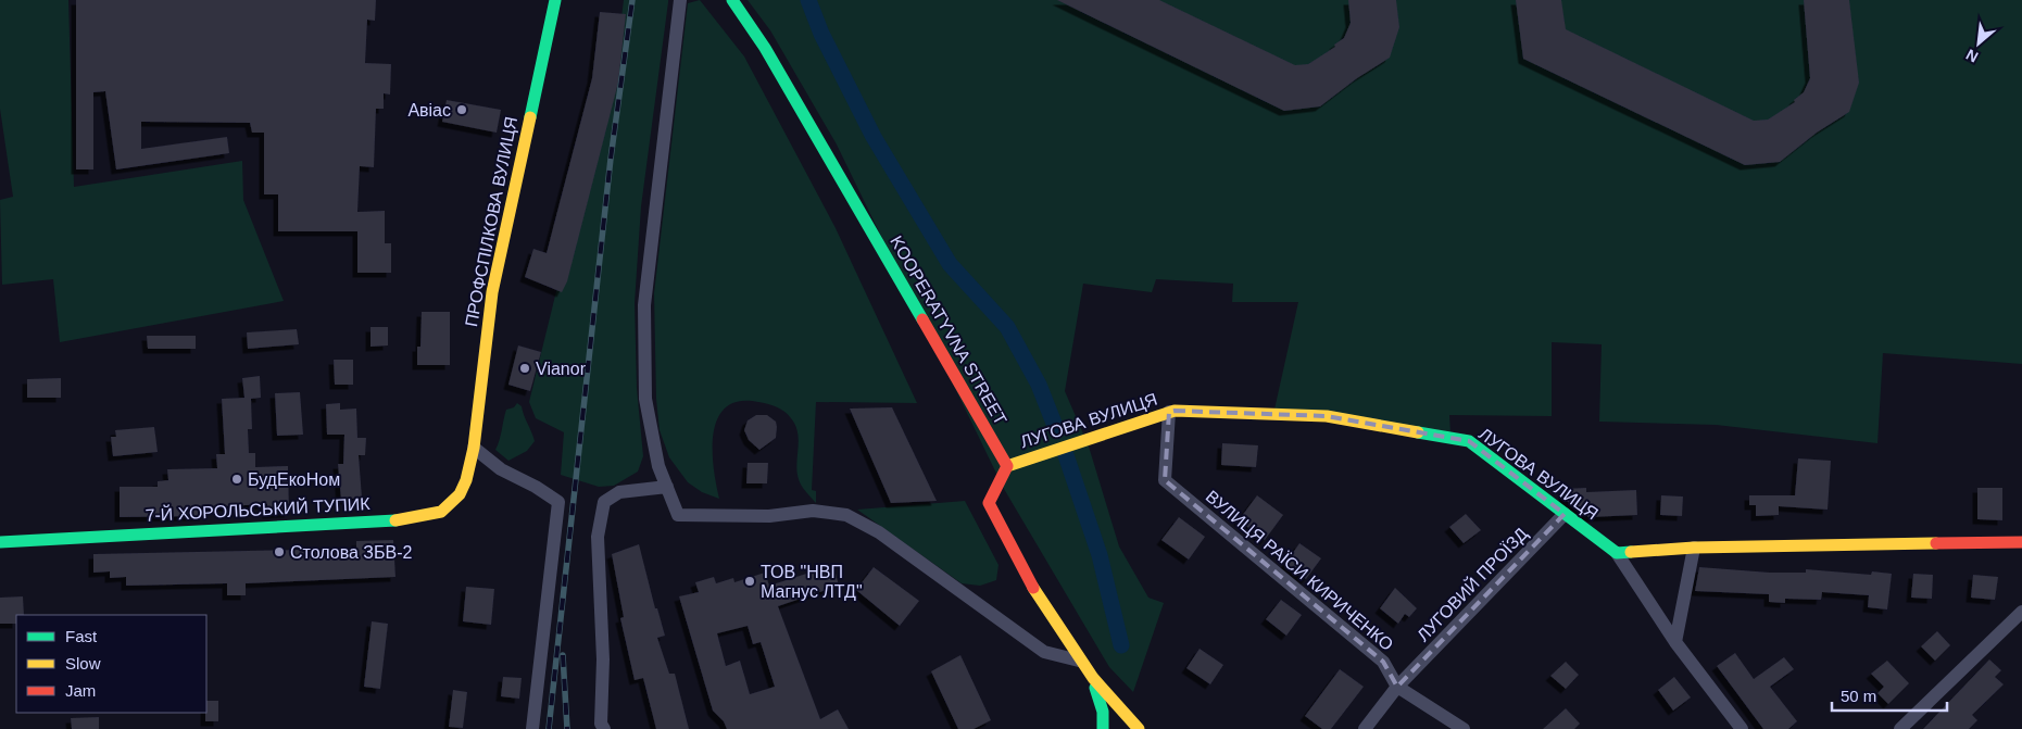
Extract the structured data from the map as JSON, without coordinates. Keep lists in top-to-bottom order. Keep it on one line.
{"streets":{"street":["ПРОФСПІЛКОВА ВУЛИЦЯ","KOOPERATYVNA STREET","ЛУГОВА ВУЛИЦЯ","7-Й ХОРОЛЬСЬКИЙ ТУПИК","ВУЛИЦЯ РАЇСИ КИРИЧЕНКО","ЛУГОВИЙ ПРОЇЗД"]},"crossings":[["ПРОФСПІЛКОВА ВУЛИЦЯ","7-Й ХОРОЛЬСЬКИЙ ТУПИК"],["KOOPERATYVNA STREET","ЛУГОВА ВУЛИЦЯ"],["ЛУГОВА ВУЛИЦЯ","ВУЛИЦЯ РАЇСИ КИРИЧЕНКО"],["ЛУГОВА ВУЛИЦЯ","ЛУГОВИЙ ПРОЇЗД"],["ВУЛИЦЯ РАЇСИ КИРИЧЕНКО","ЛУГОВИЙ ПРОЇЗД"]],"places":["Авіас","Vianor","БудЕкоНом","Столова ЗБВ-2","ТОВ \"НВП Магнус ЛТД\""],"legend":["Fast","Slow","Jam"],"scale_bar":"50 m","north":"bottom left"}
